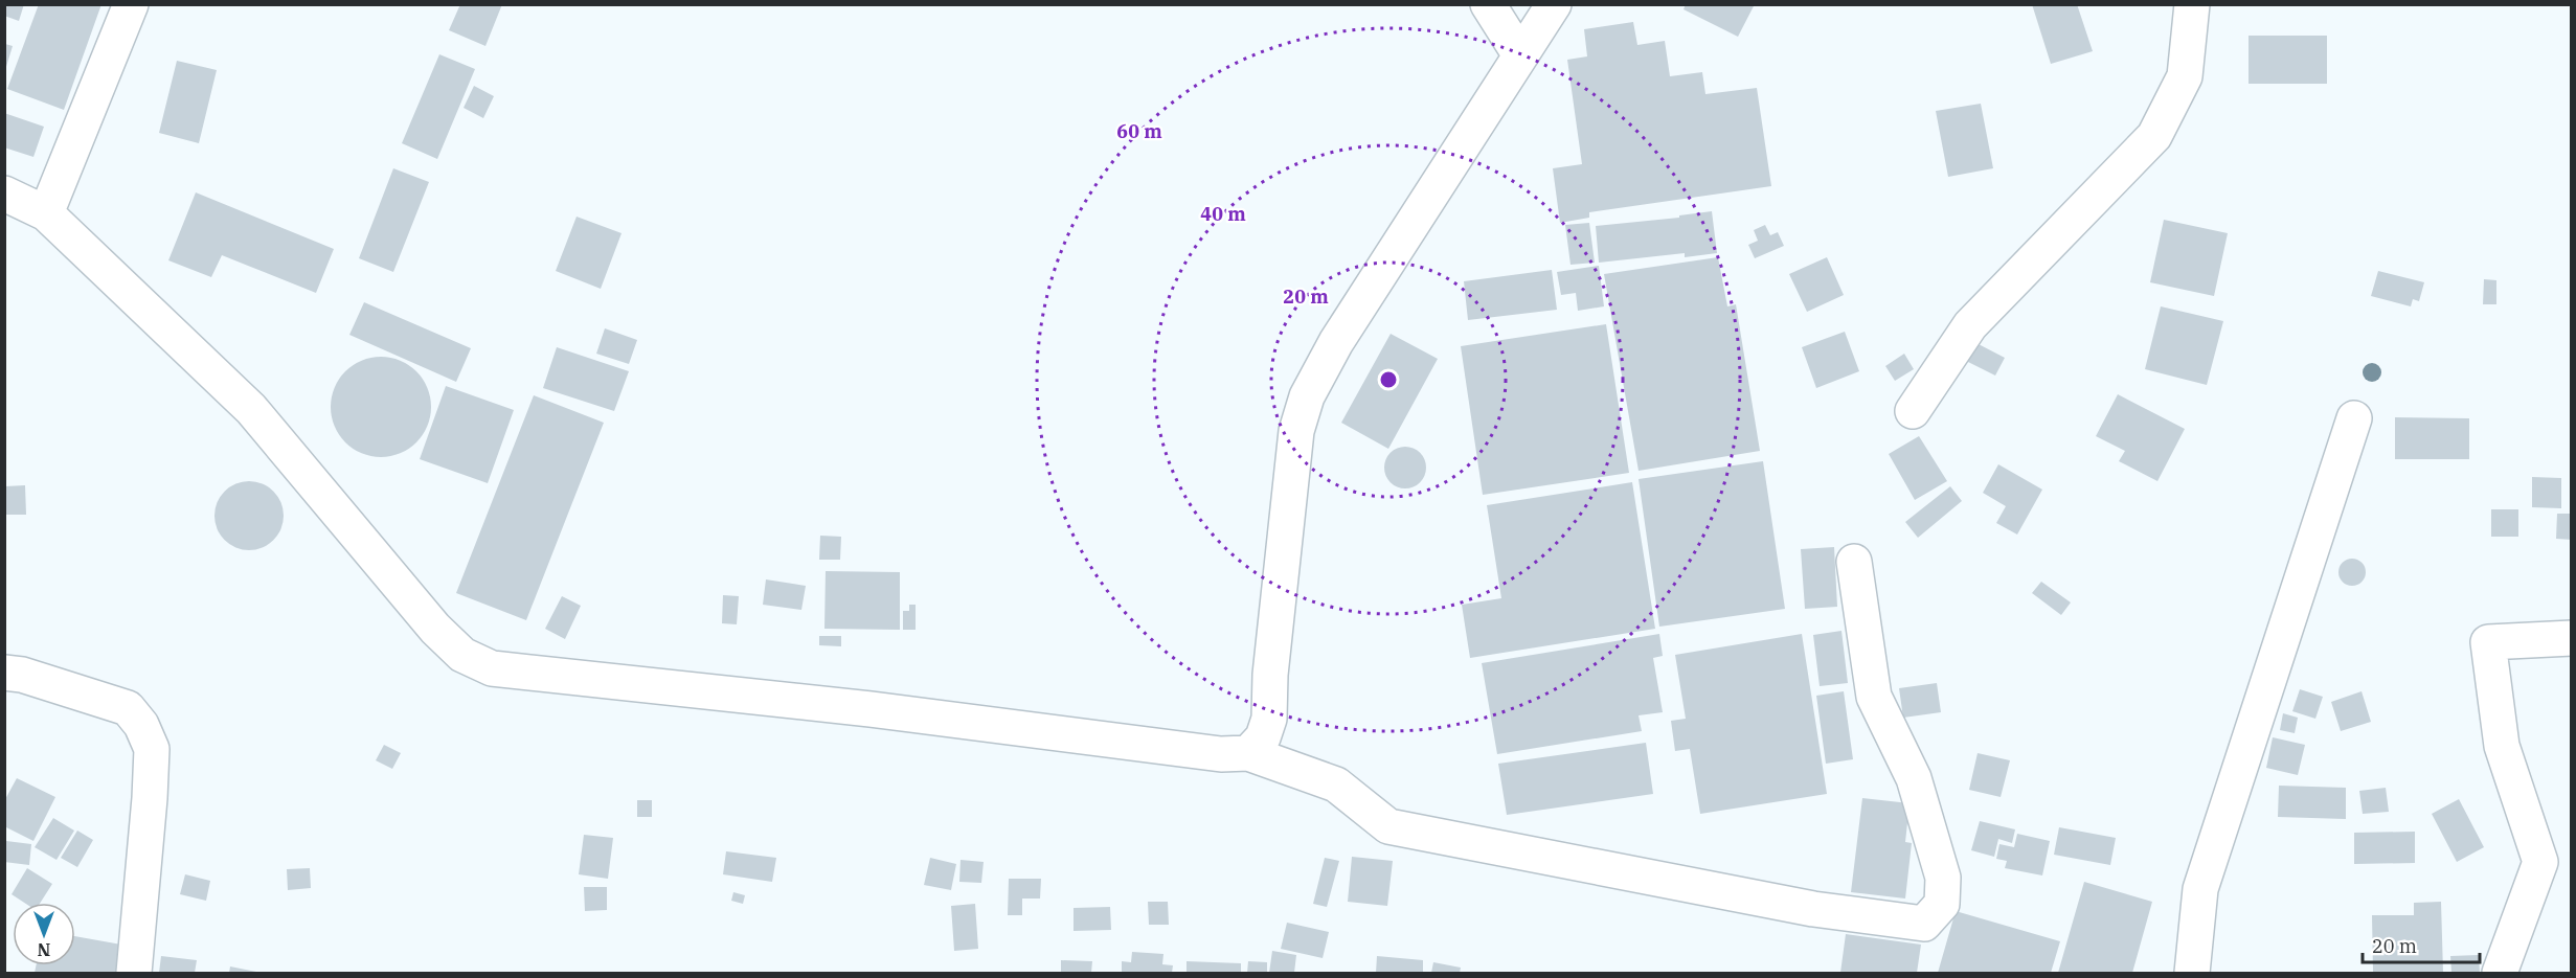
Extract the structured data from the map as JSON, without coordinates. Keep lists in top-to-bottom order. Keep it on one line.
{"scale_bar":"20 m","north":"bottom","rings":["60 m","40 m","20 m"]}
